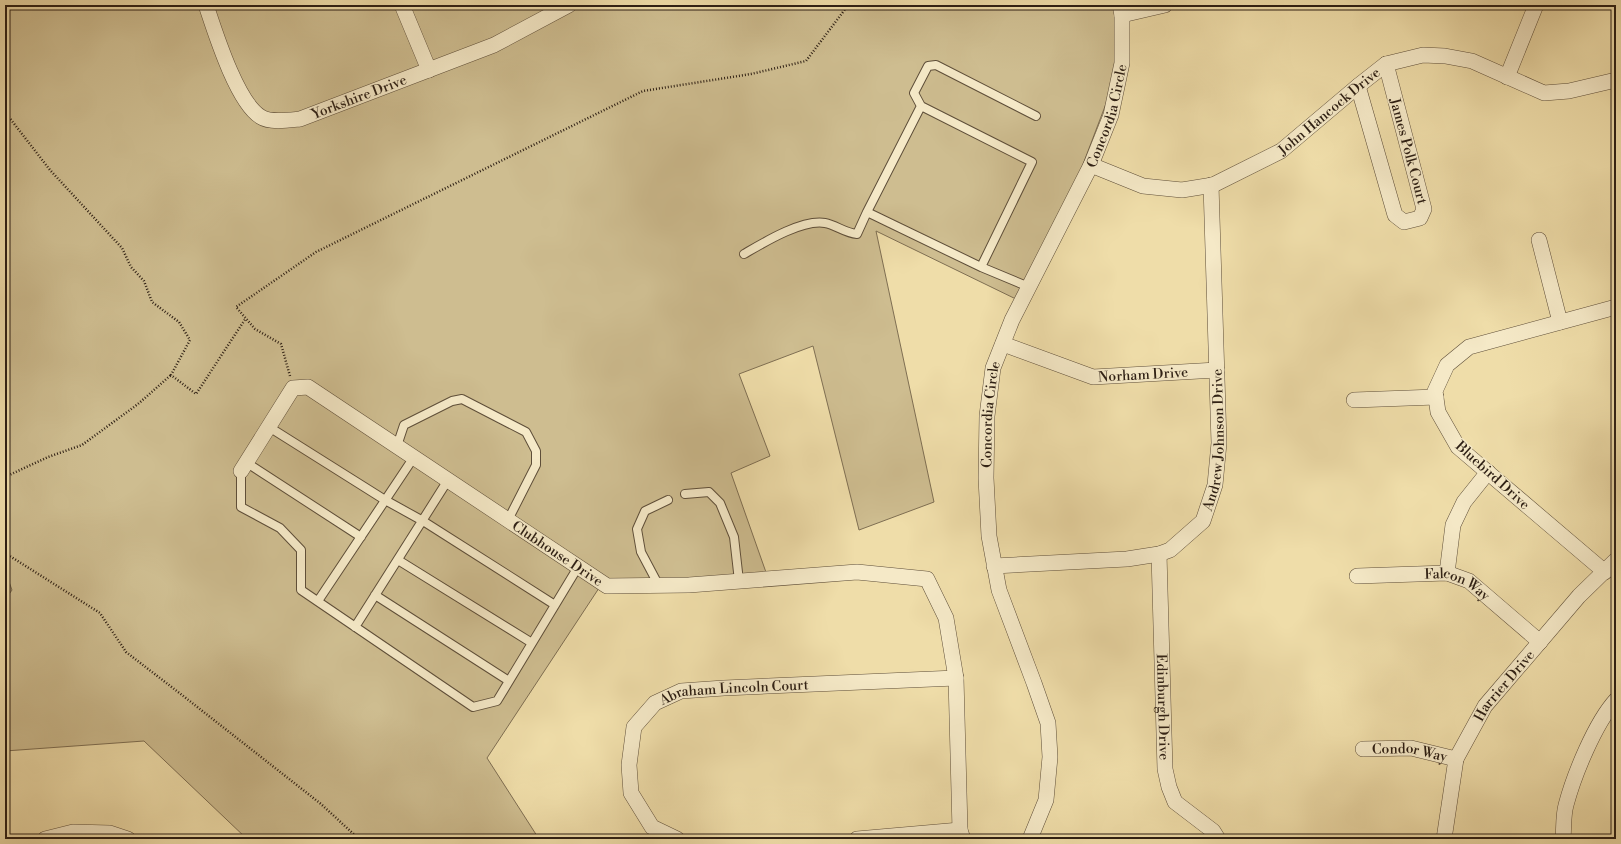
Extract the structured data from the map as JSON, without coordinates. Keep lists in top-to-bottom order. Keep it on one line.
{"streets":{"street":["Yorkshire Drive","John Hancock Drive","Concordia Circle","James Polk Court","Norham Drive","Andrew Johnson Drive","Bluebird Drive","Clubhouse Drive","Falcon Way","Harrier Drive","Abraham Lincoln Court","Edinburgh Drive","Condor Way"]},"crossings":[["John Hancock Drive","Concordia Circle"],["John Hancock Drive","James Polk Court"],["John Hancock Drive","Andrew Johnson Drive"],["Concordia Circle","Norham Drive"],["Concordia Circle","Andrew Johnson Drive"],["Norham Drive","Andrew Johnson Drive"],["Andrew Johnson Drive","Edinburgh Drive"],["Bluebird Drive","Harrier Drive"],["Clubhouse Drive","Abraham Lincoln Court"],["Falcon Way","Harrier Drive"],["Harrier Drive","Condor Way"]]}
